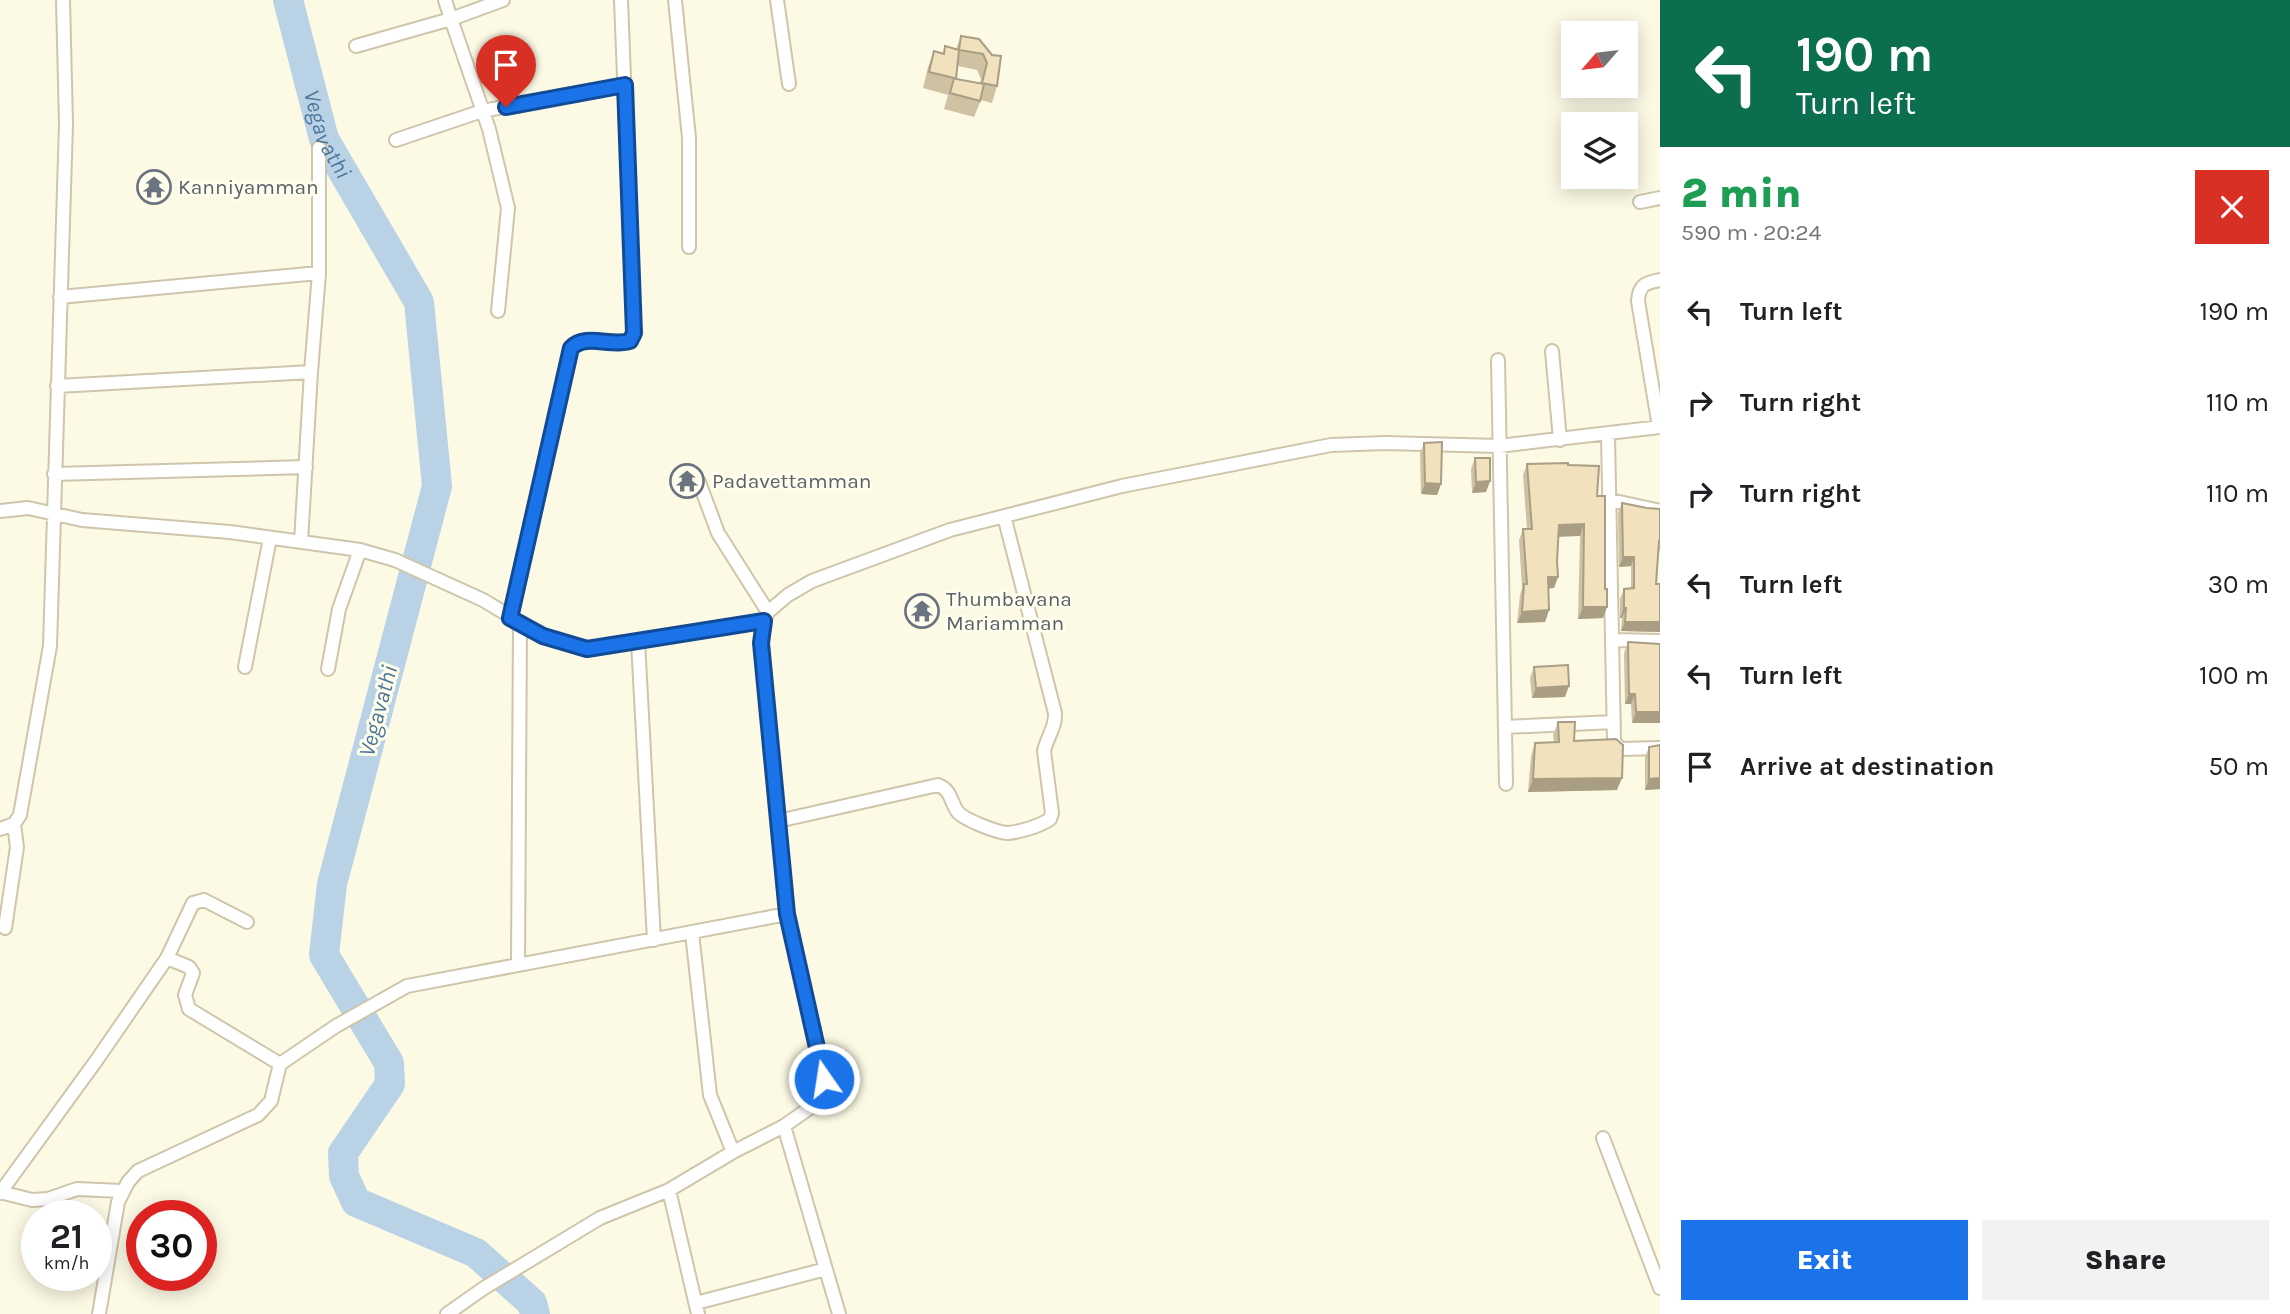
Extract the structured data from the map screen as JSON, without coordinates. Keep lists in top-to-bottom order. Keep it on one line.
{"water":["Vegavathi"],"places":{"temple":["Kanniyamman","Padavettamman","Thumbavana Mariamman"]},"north":"bottom left","page":{"turn":["190 m","Turn left"],"heading":["2 min","590 m · 20:24"],"list":[{"name":"Turn left","value":"190 m"},{"name":"Turn right","value":"110 m"},{"name":"Turn right","value":"110 m"},{"name":"Turn left","value":"30 m"},{"name":"Turn left","value":"100 m"},{"name":"Arrive at destination","value":"50 m"}],"speed":"21 km/h","limit":"30","buttons":["Exit","Share"]}}
